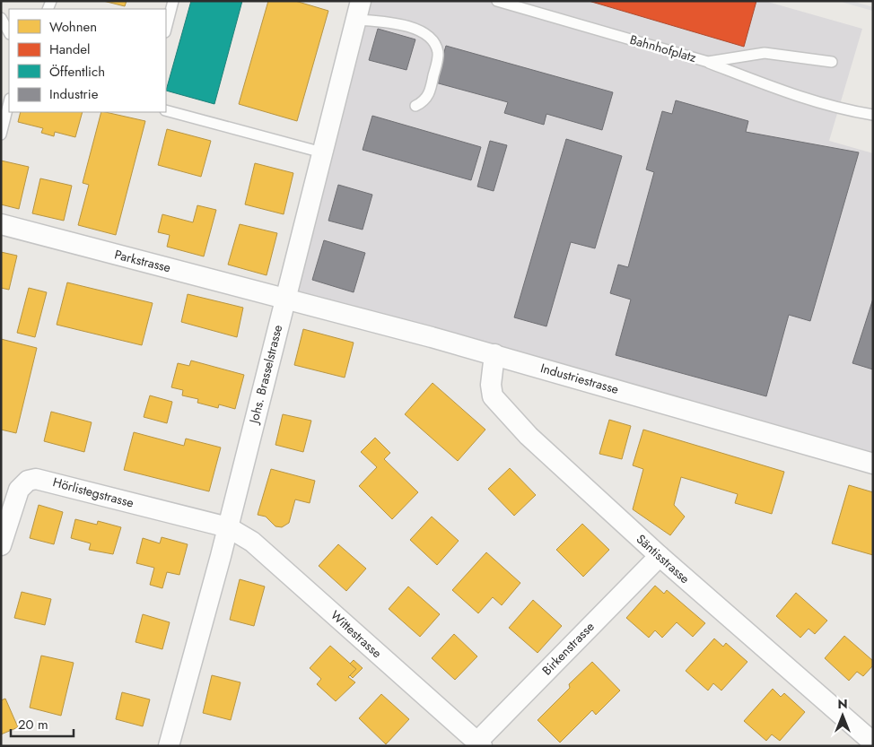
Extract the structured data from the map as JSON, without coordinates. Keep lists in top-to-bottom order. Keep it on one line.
{"streets":{"street":["Parkstrasse","Johs. Brasselstrasse","Industriestrasse","Hörlistegstrasse","Säntisstrasse","Wittestrasse","Birkenstrasse"],"lane":["Bahnhofplatz"]},"crossings":[["Parkstrasse","Johs. Brasselstrasse"],["Parkstrasse","Industriestrasse"],["Johs. Brasselstrasse","Industriestrasse"],["Johs. Brasselstrasse","Hörlistegstrasse"],["Johs. Brasselstrasse","Wittestrasse"],["Industriestrasse","Säntisstrasse"],["Hörlistegstrasse","Wittestrasse"],["Säntisstrasse","Birkenstrasse"],["Wittestrasse","Birkenstrasse"]],"legend":["Wohnen","Handel","Öffentlich","Industrie"],"scale_bar":"20 m","north":"top"}
